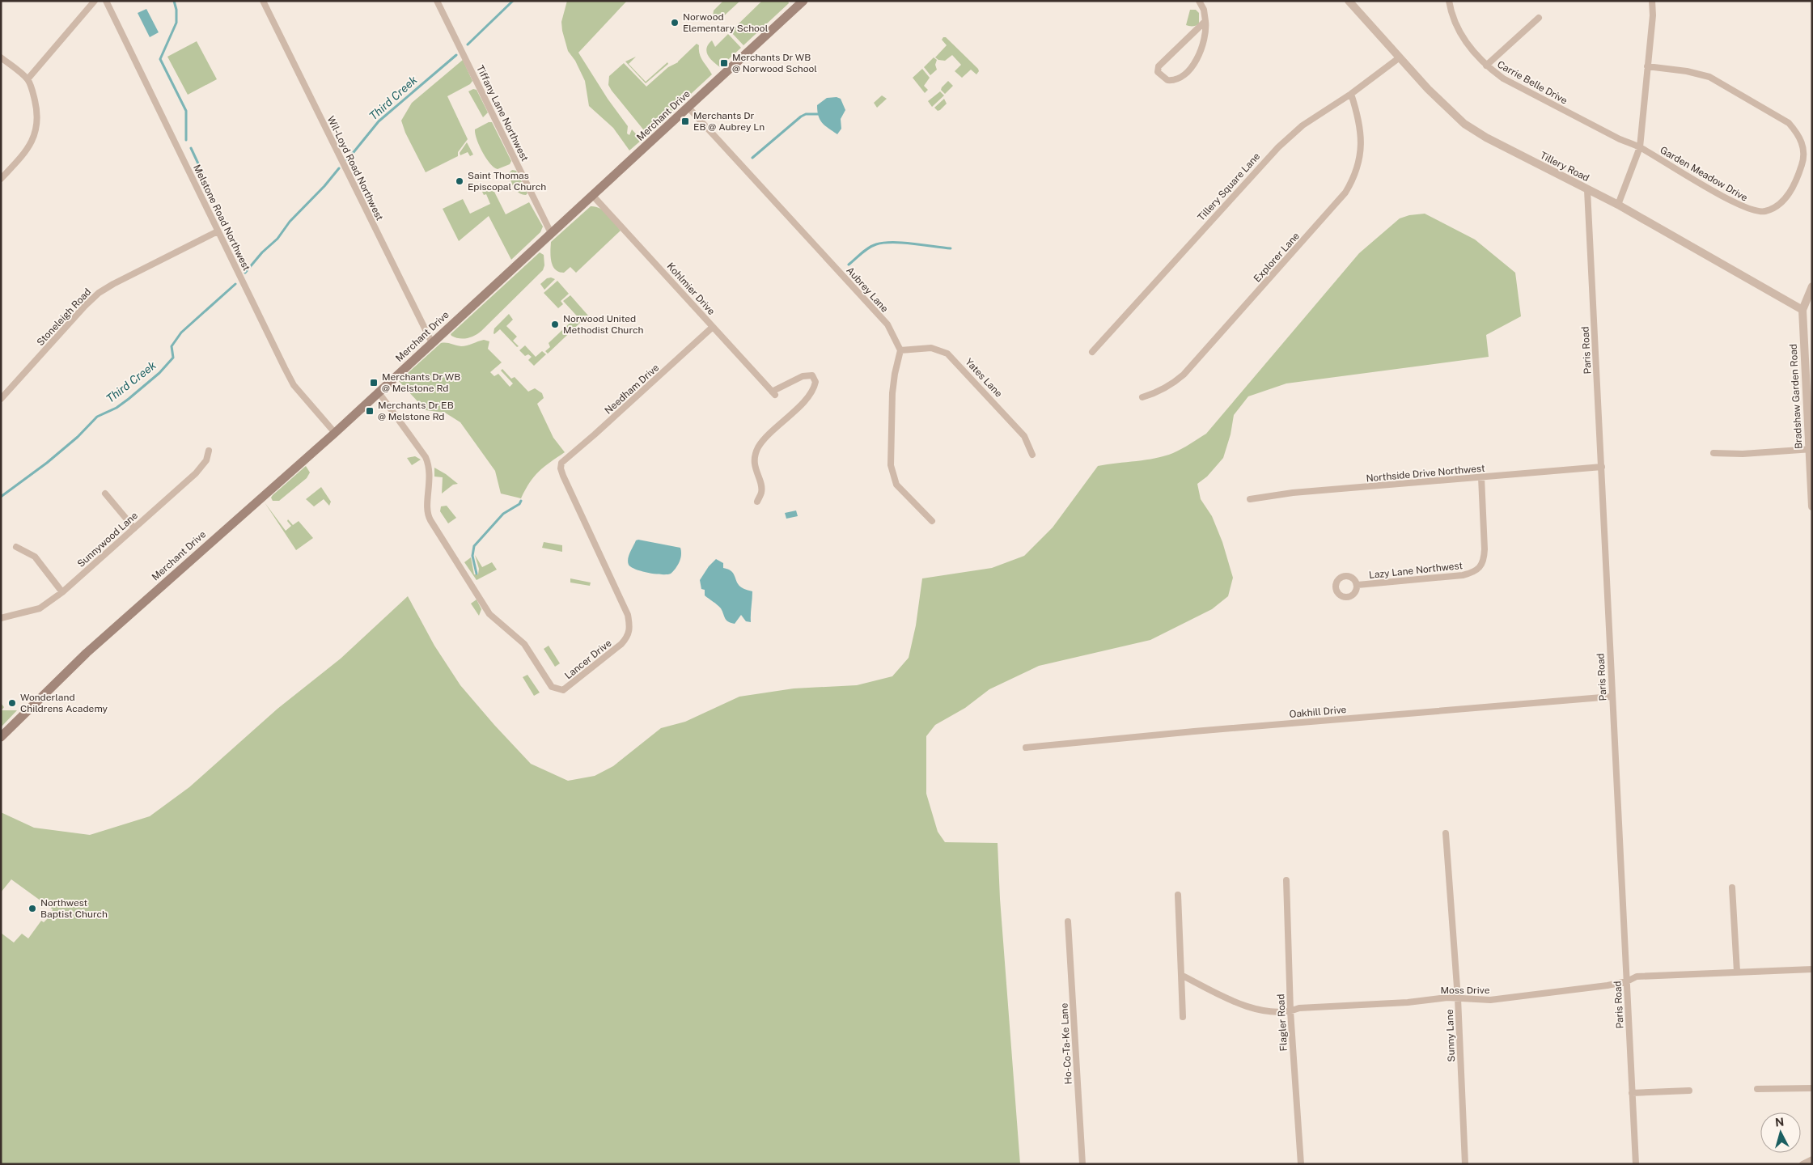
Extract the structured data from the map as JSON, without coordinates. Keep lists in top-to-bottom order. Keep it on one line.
{"streets":{"main road":["Merchant Drive"],"street":["Carrie Belle Drive","Tiffany Lane Northwest","Tillery Road","Wil-Loyd Road Northwest","Garden Meadow Drive","Tillery Square Lane","Melstone Road Northwest","Explorer Lane","Kohlmier Drive","Aubrey Lane","Stoneleigh Road","Paris Road","Yates Lane","Needham Drive","Bradshaw Garden Road","Northside Drive Northwest","Sunnywood Lane","Lazy Lane Northwest","Lancer Drive","Oakhill Drive","Moss Drive","Flagler Road","Sunny Lane","Ho-Co-Ta-Ke Lane"]},"crossings":[["Carrie Belle Drive","Garden Meadow Drive"],["Tiffany Lane Northwest","Merchant Drive"],["Merchant Drive","Wil-Loyd Road Northwest"],["Merchant Drive","Melstone Road Northwest"],["Merchant Drive","Kohlmier Drive"],["Merchant Drive","Aubrey Lane"],["Merchant Drive","Lancer Drive"],["Tillery Road","Tillery Square Lane"],["Tillery Road","Paris Road"],["Tillery Road","Bradshaw Garden Road"],["Tillery Square Lane","Explorer Lane"],["Melstone Road Northwest","Stoneleigh Road"],["Kohlmier Drive","Needham Drive"],["Aubrey Lane","Yates Lane"],["Paris Road","Northside Drive Northwest"],["Paris Road","Oakhill Drive"],["Paris Road","Moss Drive"],["Needham Drive","Lancer Drive"],["Northside Drive Northwest","Lazy Lane Northwest"],["Moss Drive","Flagler Road"],["Moss Drive","Sunny Lane"]],"water":["Third Creek"],"places":{"other":["Norwood Elementary School","Saint Thomas Episcopal Church","Norwood United Methodist Church","Wonderland Childrens Academy","Northwest Baptist Church"],"transit":["Merchants Dr WB @ Norwood School","Merchants Dr EB @ Aubrey Ln","Merchants Dr WB @ Melstone Rd","Merchants Dr EB @ Melstone Rd"]},"north":"top"}
